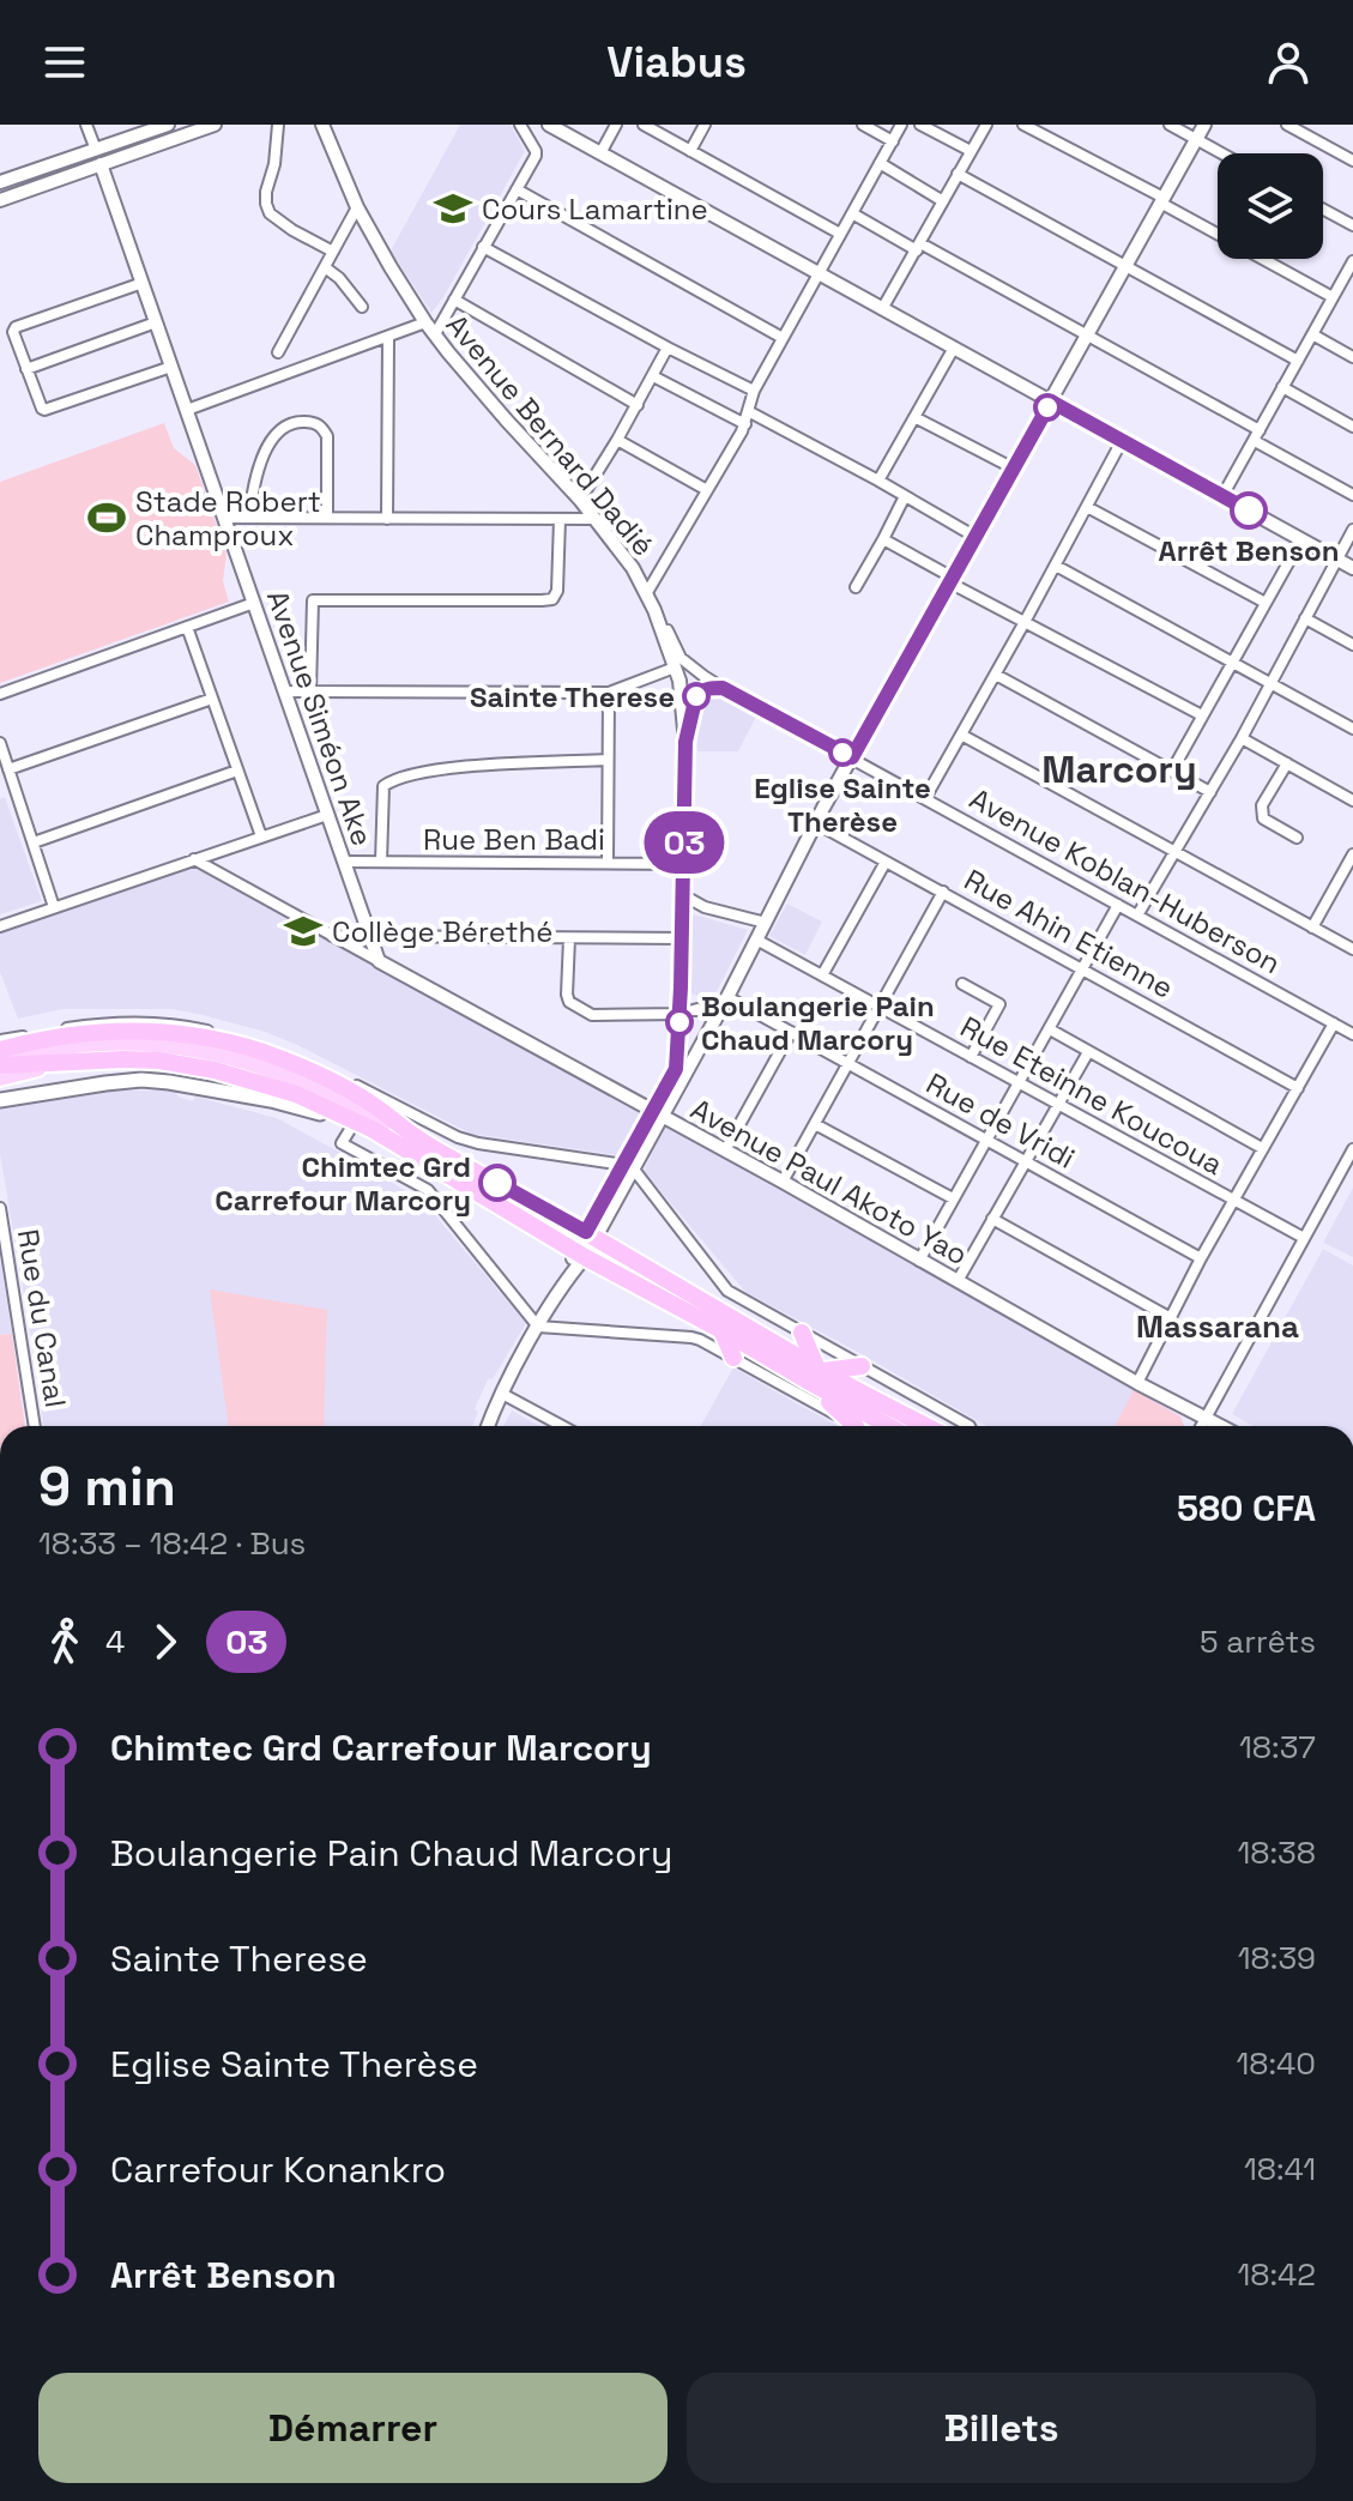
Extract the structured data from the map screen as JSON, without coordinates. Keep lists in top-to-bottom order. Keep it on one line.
{"streets":{"street":["Avenue Bernard Dadié","Avenue Siméon Ake","Rue Ben Badi","Avenue Koblan-Huberson","Rue Ahin Etienne","Rue Eteinne Koucoua","Rue de Vridi","Avenue Paul Akoto Yao","Rue du Canal"]},"crossings":[["Avenue Bernard Dadié","Rue Ben Badi"],["Avenue Bernard Dadié","Avenue Koblan-Huberson"],["Avenue Bernard Dadié","Avenue Paul Akoto Yao"],["Avenue Siméon Ake","Rue Ben Badi"],["Avenue Siméon Ake","Avenue Paul Akoto Yao"]],"districts":["Marcory","Massarana"],"places":{"school or university":["Cours Lamartine","Collège Bérethé"],"other":["Arrêt Benson","Sainte Therese","Eglise Sainte Therèse","Boulangerie Pain Chaud Marcory","Chimtec Grd Carrefour Marcory"],"sports":["Stade Robert Champroux"]},"lines":["bus line 03"],"page":{"header":"Viabus","on_map":"03","heading":["9 min","18:33 – 18:42 · Bus","580 CFA"],"legs":["4","03","5 arrêts"],"list":[{"name":"Chimtec Grd Carrefour Marcory","value":"18:37"},{"name":"Boulangerie Pain Chaud Marcory","value":"18:38"},{"name":"Sainte Therese","value":"18:39"},{"name":"Eglise Sainte Therèse","value":"18:40"},{"name":"Carrefour Konankro","value":"18:41"},{"name":"Arrêt Benson","value":"18:42"}],"buttons":["Démarrer","Billets"]}}
